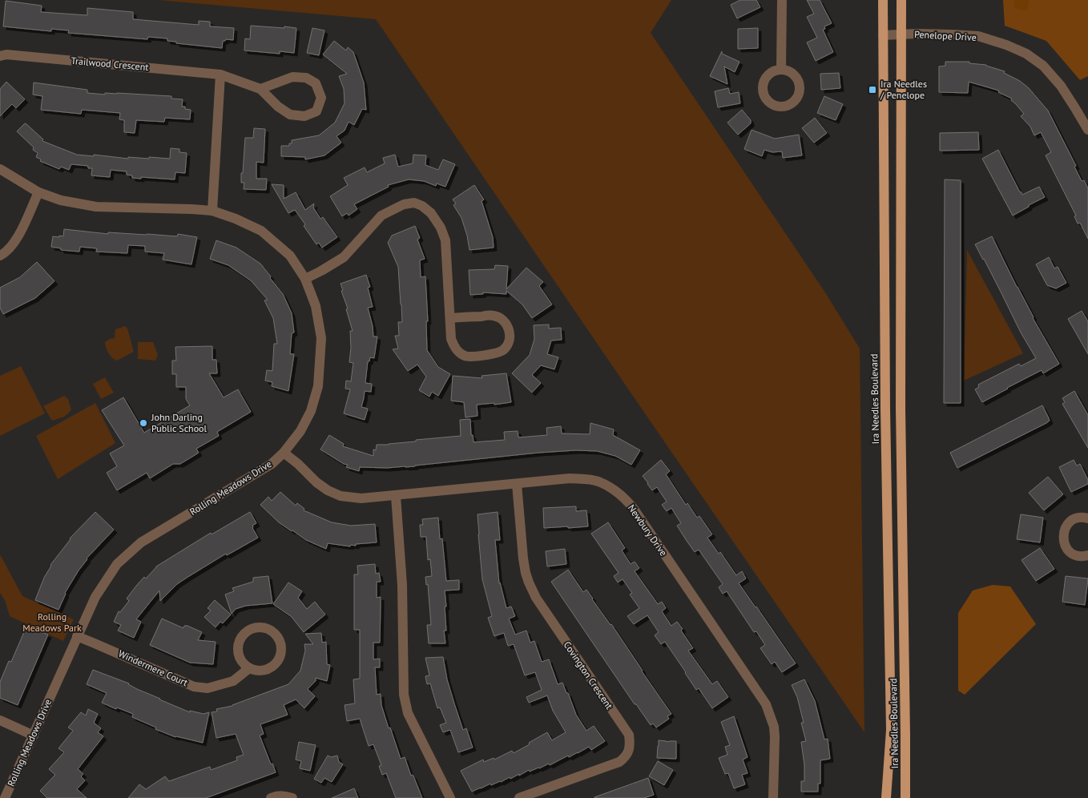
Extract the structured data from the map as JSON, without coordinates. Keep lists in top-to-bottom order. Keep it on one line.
{"streets":{"main road":["Ira Needles Boulevard"],"street":["Penelope Drive","Trailwood Crescent","Rolling Meadows Drive","Newbury Drive","Windermere Court","Covington Crescent"]},"crossings":[["Penelope Drive","Ira Needles Boulevard"],["Rolling Meadows Drive","Newbury Drive"],["Rolling Meadows Drive","Windermere Court"],["Newbury Drive","Covington Crescent"]],"parks":["Rolling Meadows Park"],"places":{"transit":["Ira Needles / Penelope"],"other":["John Darling Public School"]}}
